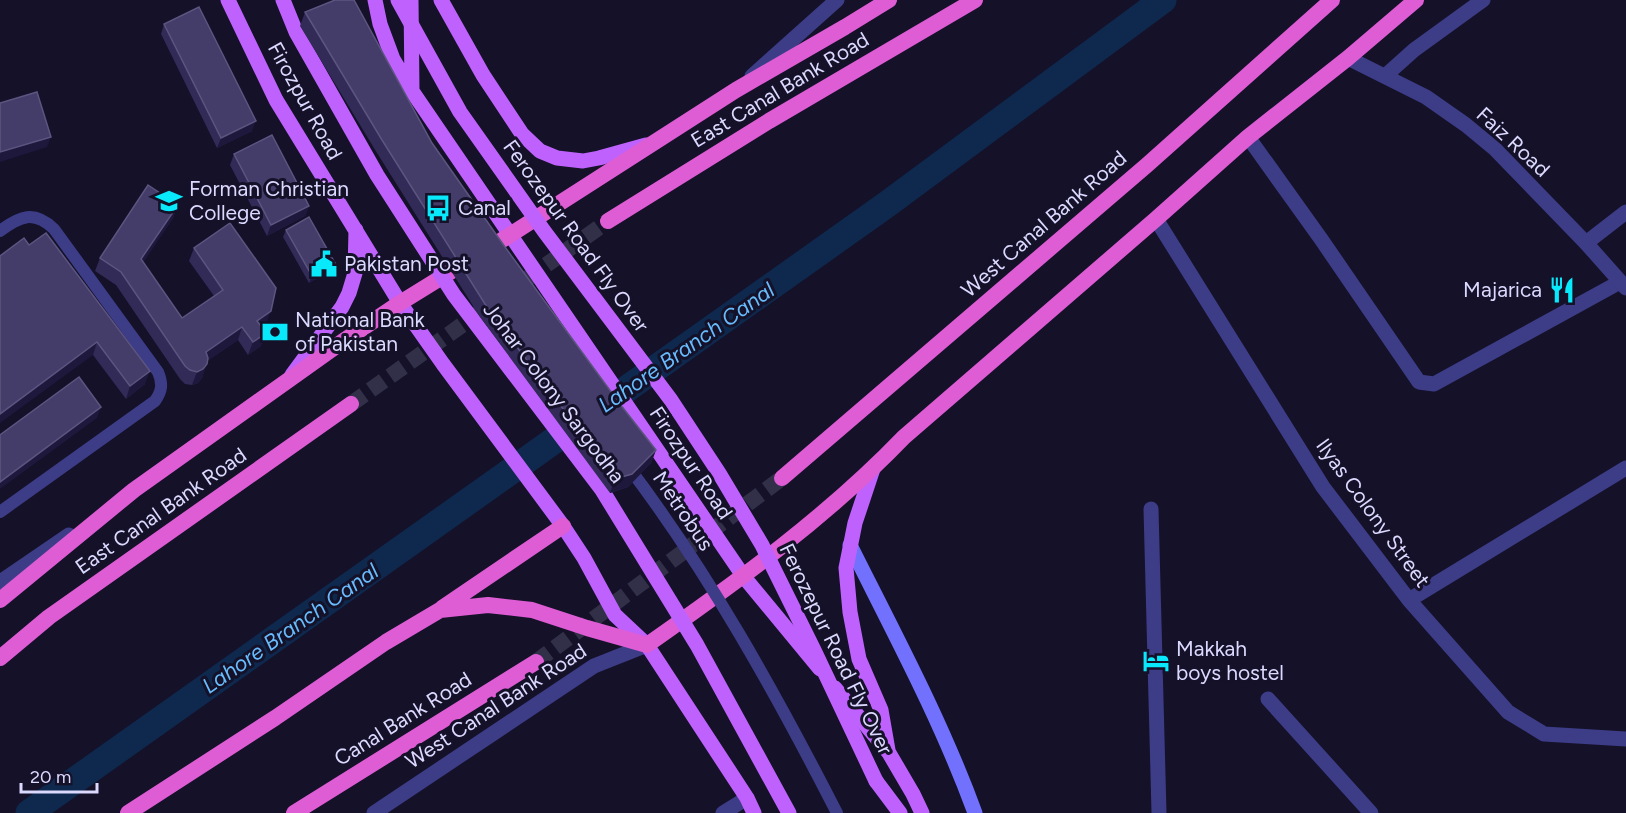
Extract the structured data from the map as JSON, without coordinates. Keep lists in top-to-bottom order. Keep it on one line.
{"streets":{"highway":["East Canal Bank Road","West Canal Bank Road","Canal Bank Road"],"main road":["Firozpur Road","Ferozepur Road Fly Over","Johar Colony Sargodha"],"street":["Faiz Road","Ilyas Colony Street"],"lane":["Metrobus"]},"crossings":[["Firozpur Road","West Canal Bank Road"]],"water":["Lahore Branch Canal"],"places":{"school or university":["Forman Christian College"],"bus stop":["Canal"],"public building":["Pakistan Post"],"restaurant":["Majarica"],"bank":["National Bank of Pakistan"],"hotel":["Makkah boys hostel"]},"scale_bar":"20 m"}
